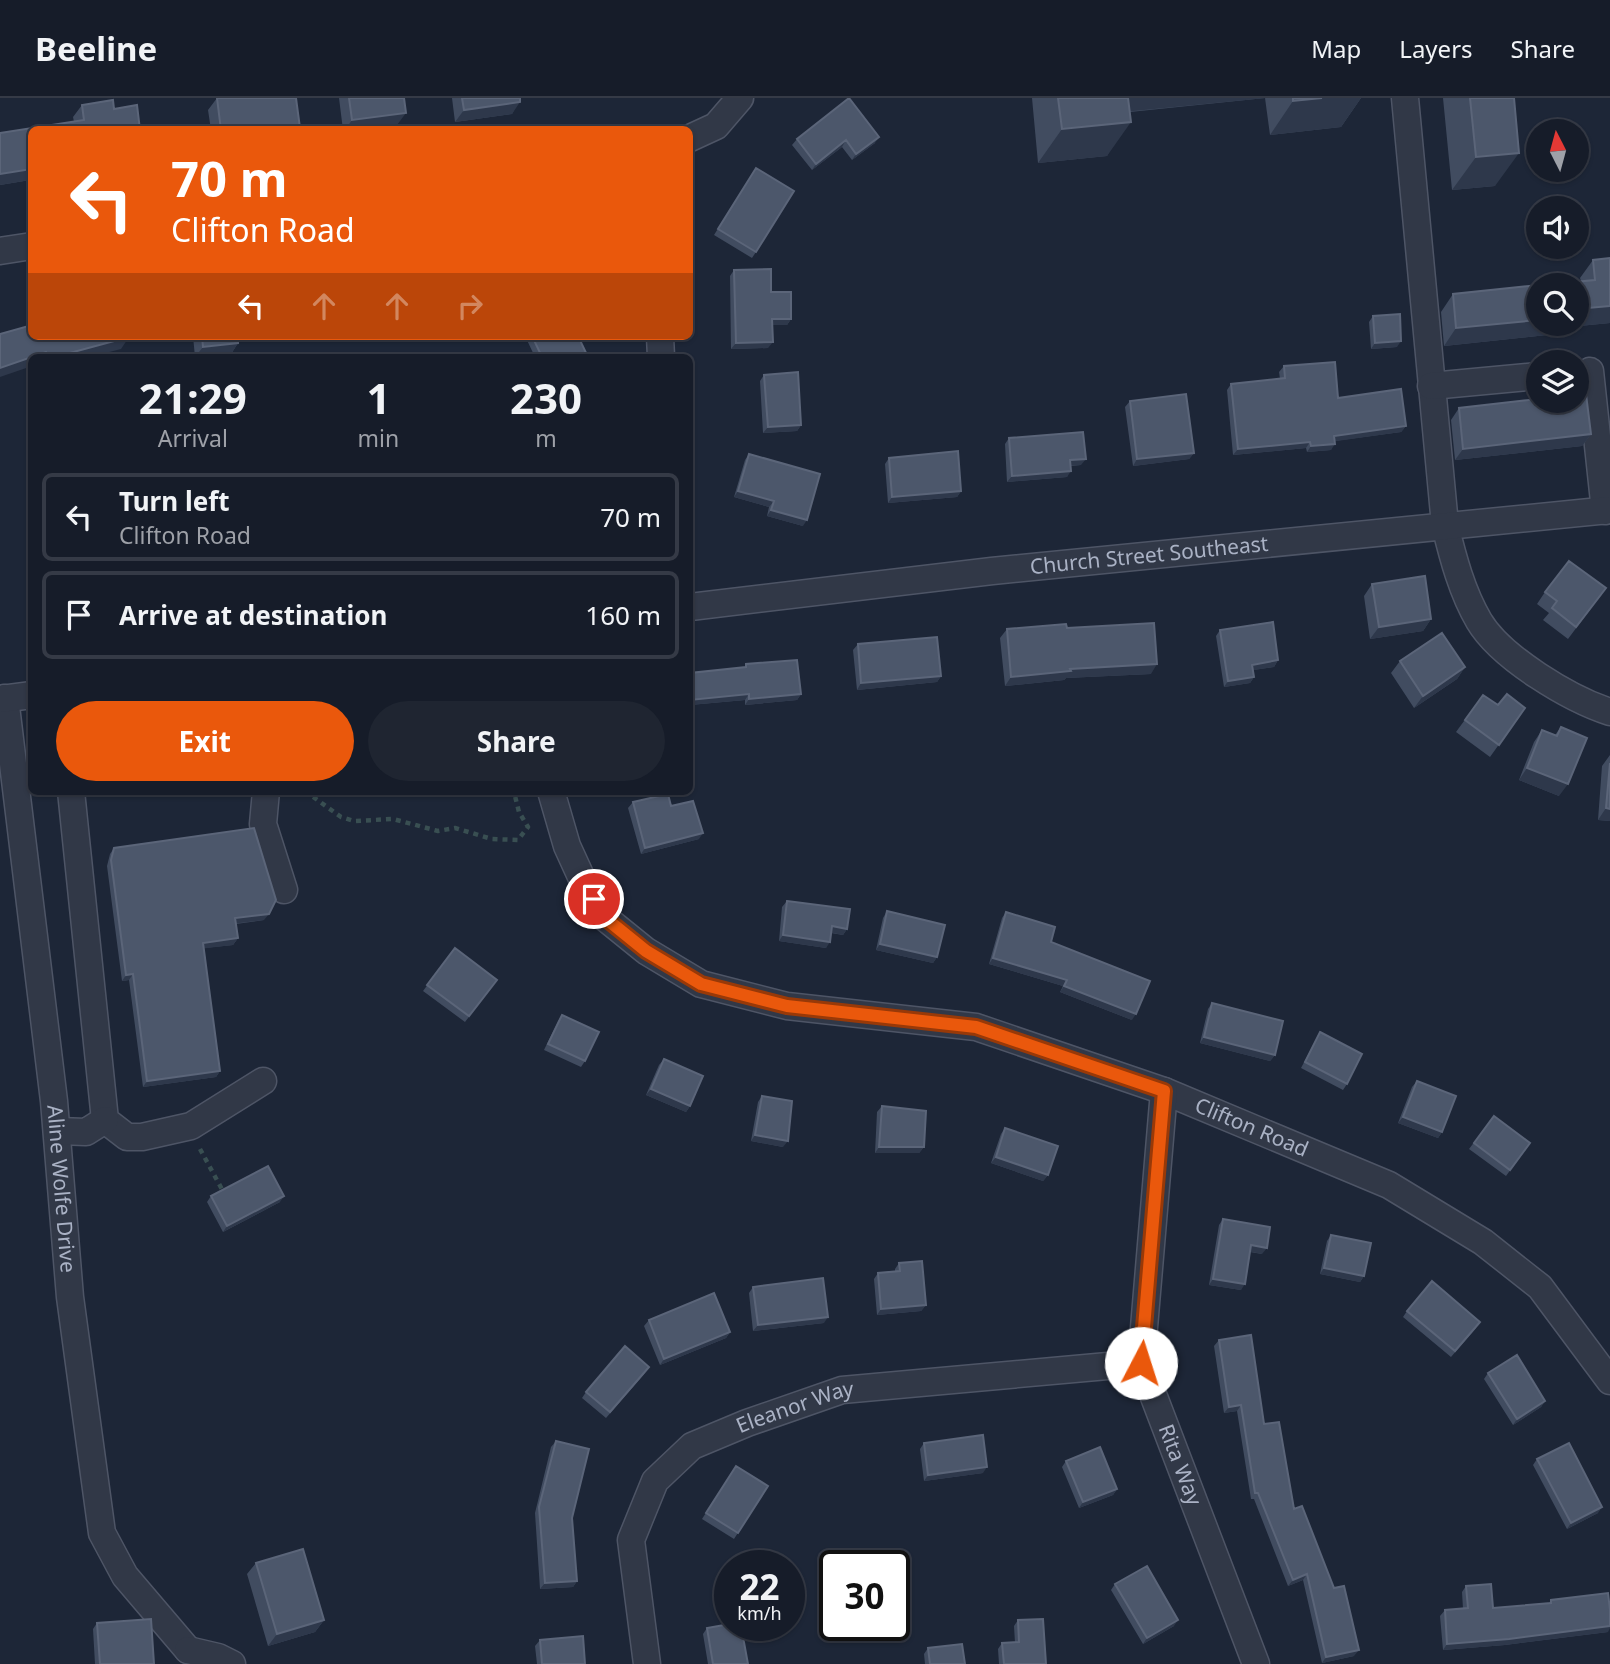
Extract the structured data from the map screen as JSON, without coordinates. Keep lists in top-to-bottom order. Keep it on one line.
{"streets":{"street":["Church Street Southeast","Clifton Road","Aline Wolfe Drive","Eleanor Way","Rita Way"]},"crossings":[["Clifton Road","Rita Way"],["Eleanor Way","Rita Way"]],"north":"top","page":{"header":"Beeline","nav":["Map","Layers","Share"],"turn":["70 m","Clifton Road"],"eta":["21:29","Arrival","1","min","230","m"],"list":[{"name":"Turn left","note":"Clifton Road","value":"70 m"},{"name":"Arrive at destination","value":"160 m"}],"buttons":["Exit","Share"],"speed":"22 km/h","limit":"30"}}
